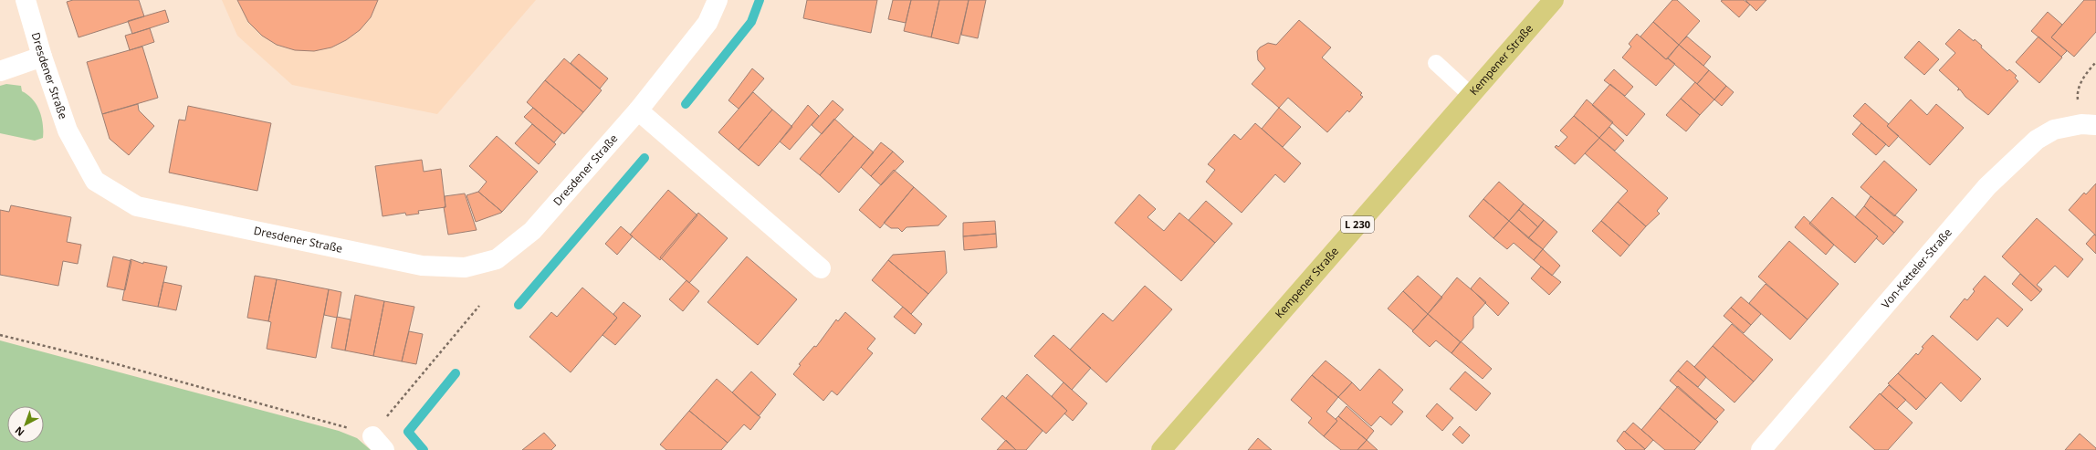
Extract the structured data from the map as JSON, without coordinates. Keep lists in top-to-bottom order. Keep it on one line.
{"streets":{"main road":["Kempener Straße","L 230"],"street":["Dresdener Straße","Von-Ketteler-Straße"]},"north":"bottom left"}
